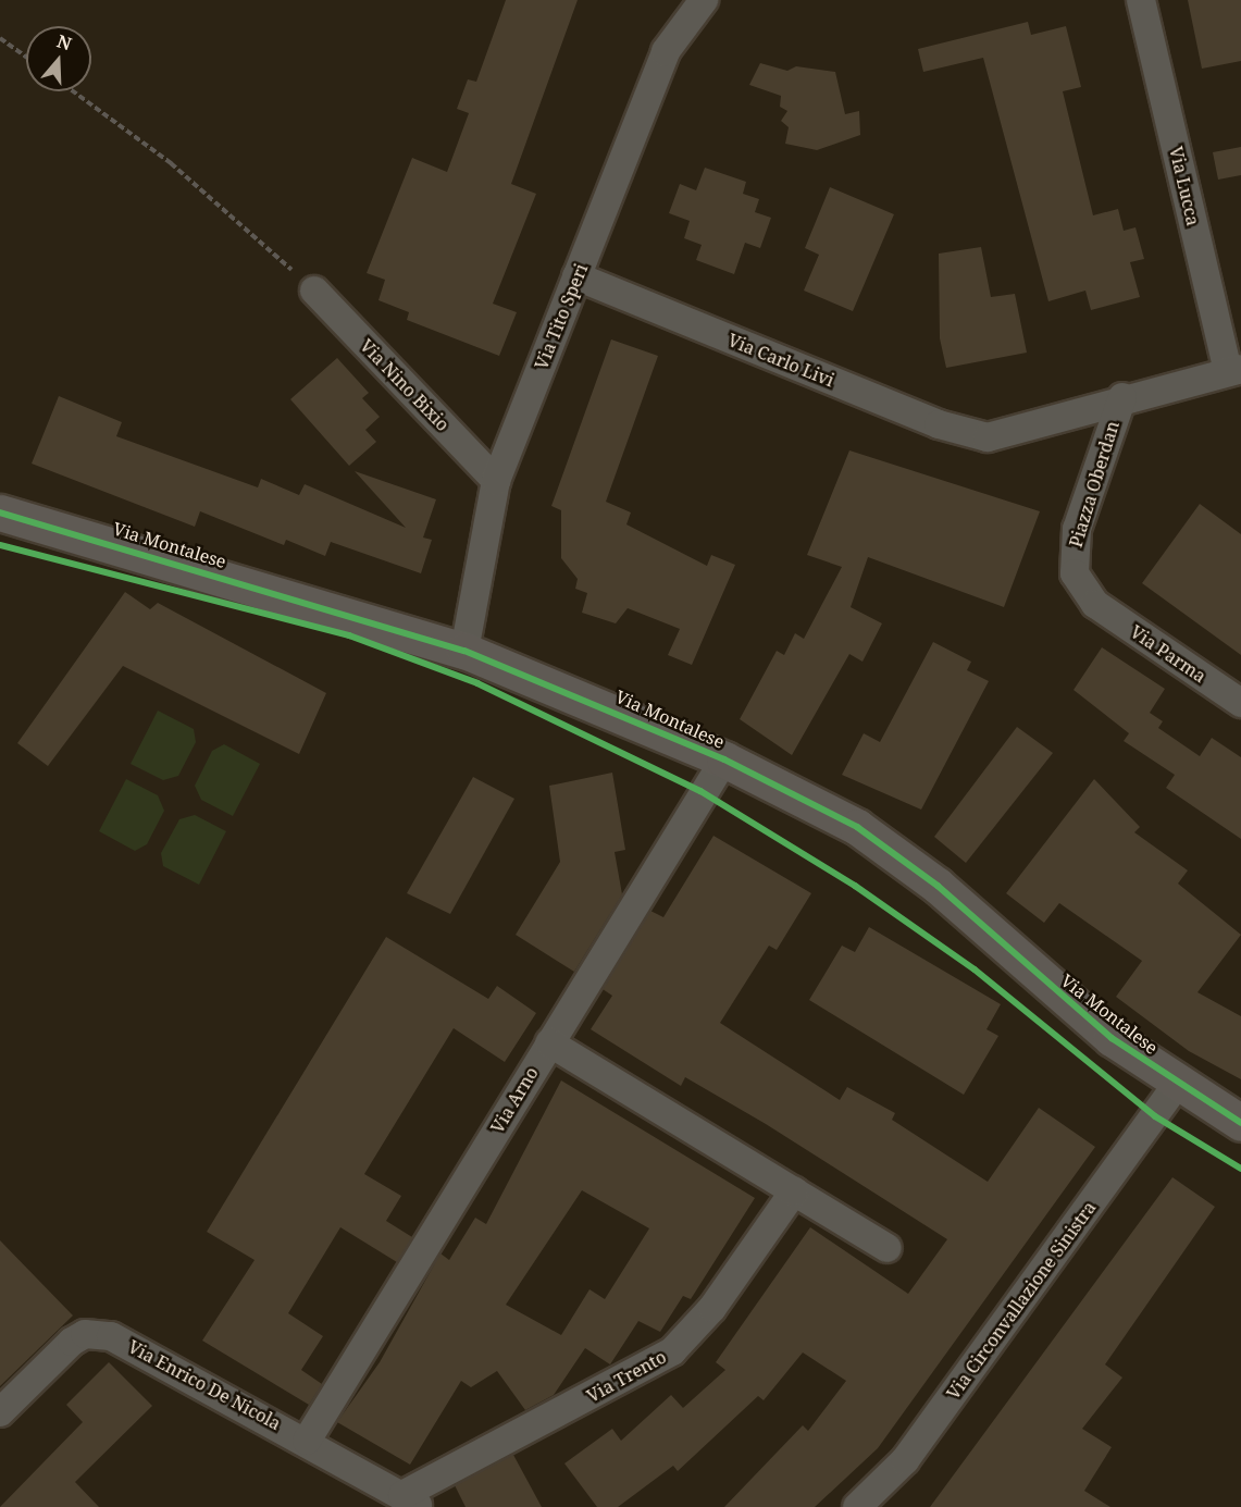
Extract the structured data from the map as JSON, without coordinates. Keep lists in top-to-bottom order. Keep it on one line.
{"streets":{"street":["Via Lucca","Via Tito Speri","Via Carlo Livi","Via Nino Bixio","Piazza Oberdan","Via Montalese","Via Parma","Via Arno","Via Circonvallazione Sinistra","Via Trento","Via Enrico De Nicola"]},"crossings":[["Via Lucca","Piazza Oberdan"],["Via Tito Speri","Via Carlo Livi"],["Via Tito Speri","Via Nino Bixio"],["Via Tito Speri","Via Montalese"],["Via Carlo Livi","Piazza Oberdan"],["Piazza Oberdan","Via Parma"],["Via Montalese","Via Arno"],["Via Montalese","Via Circonvallazione Sinistra"],["Via Arno","Via Enrico De Nicola"],["Via Trento","Via Enrico De Nicola"]],"north":"top"}
